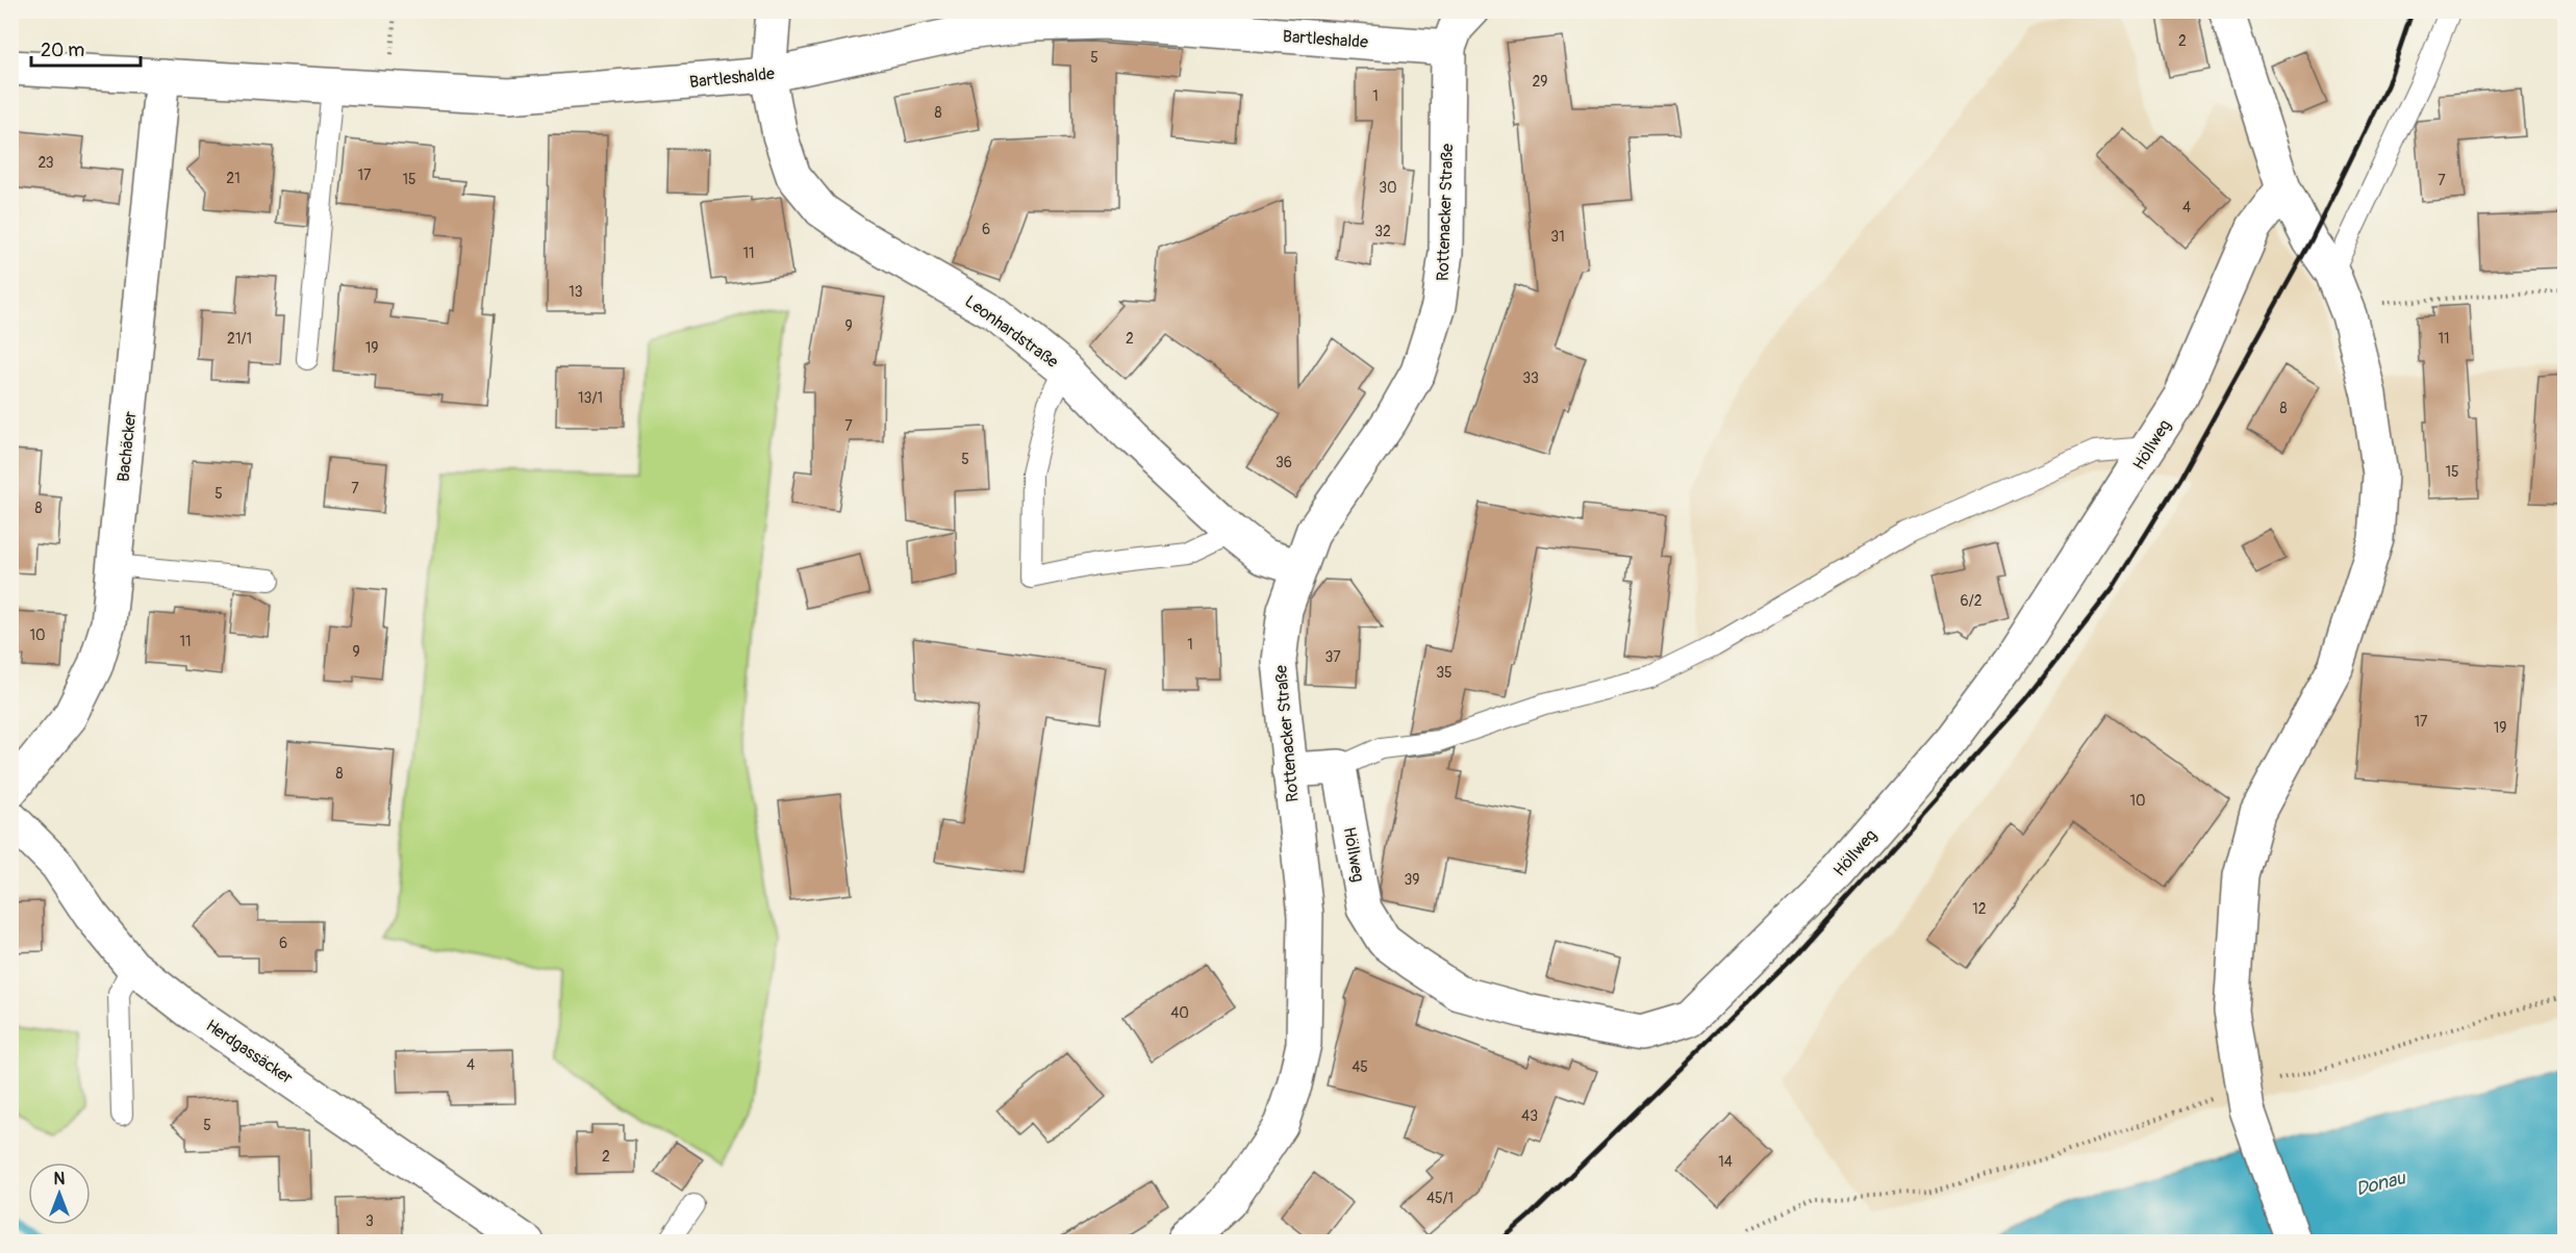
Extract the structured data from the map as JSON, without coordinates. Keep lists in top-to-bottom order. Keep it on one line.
{"streets":{"street":["Bartleshalde","Rottenacker Straße","Leonhardstraße","Höllweg","Bachäcker","Herdgassäcker"]},"crossings":[["Bartleshalde","Rottenacker Straße"],["Bartleshalde","Leonhardstraße"],["Bartleshalde","Bachäcker"],["Rottenacker Straße","Leonhardstraße"]],"water":["Donau"],"house_numbers":["2","5","29","1","8","23","17","21","15","7","30","4","6","32","31","11","13","9","21/1","2","11","19","33","13/1","8","7","5","36","15","7","5","8","6/2","10","11","1","9","37","35","17","19","8","10","39","12","6","40","4","45","43","5","2","14","45/1","3"],"scale_bar":"20 m","north":"top"}
